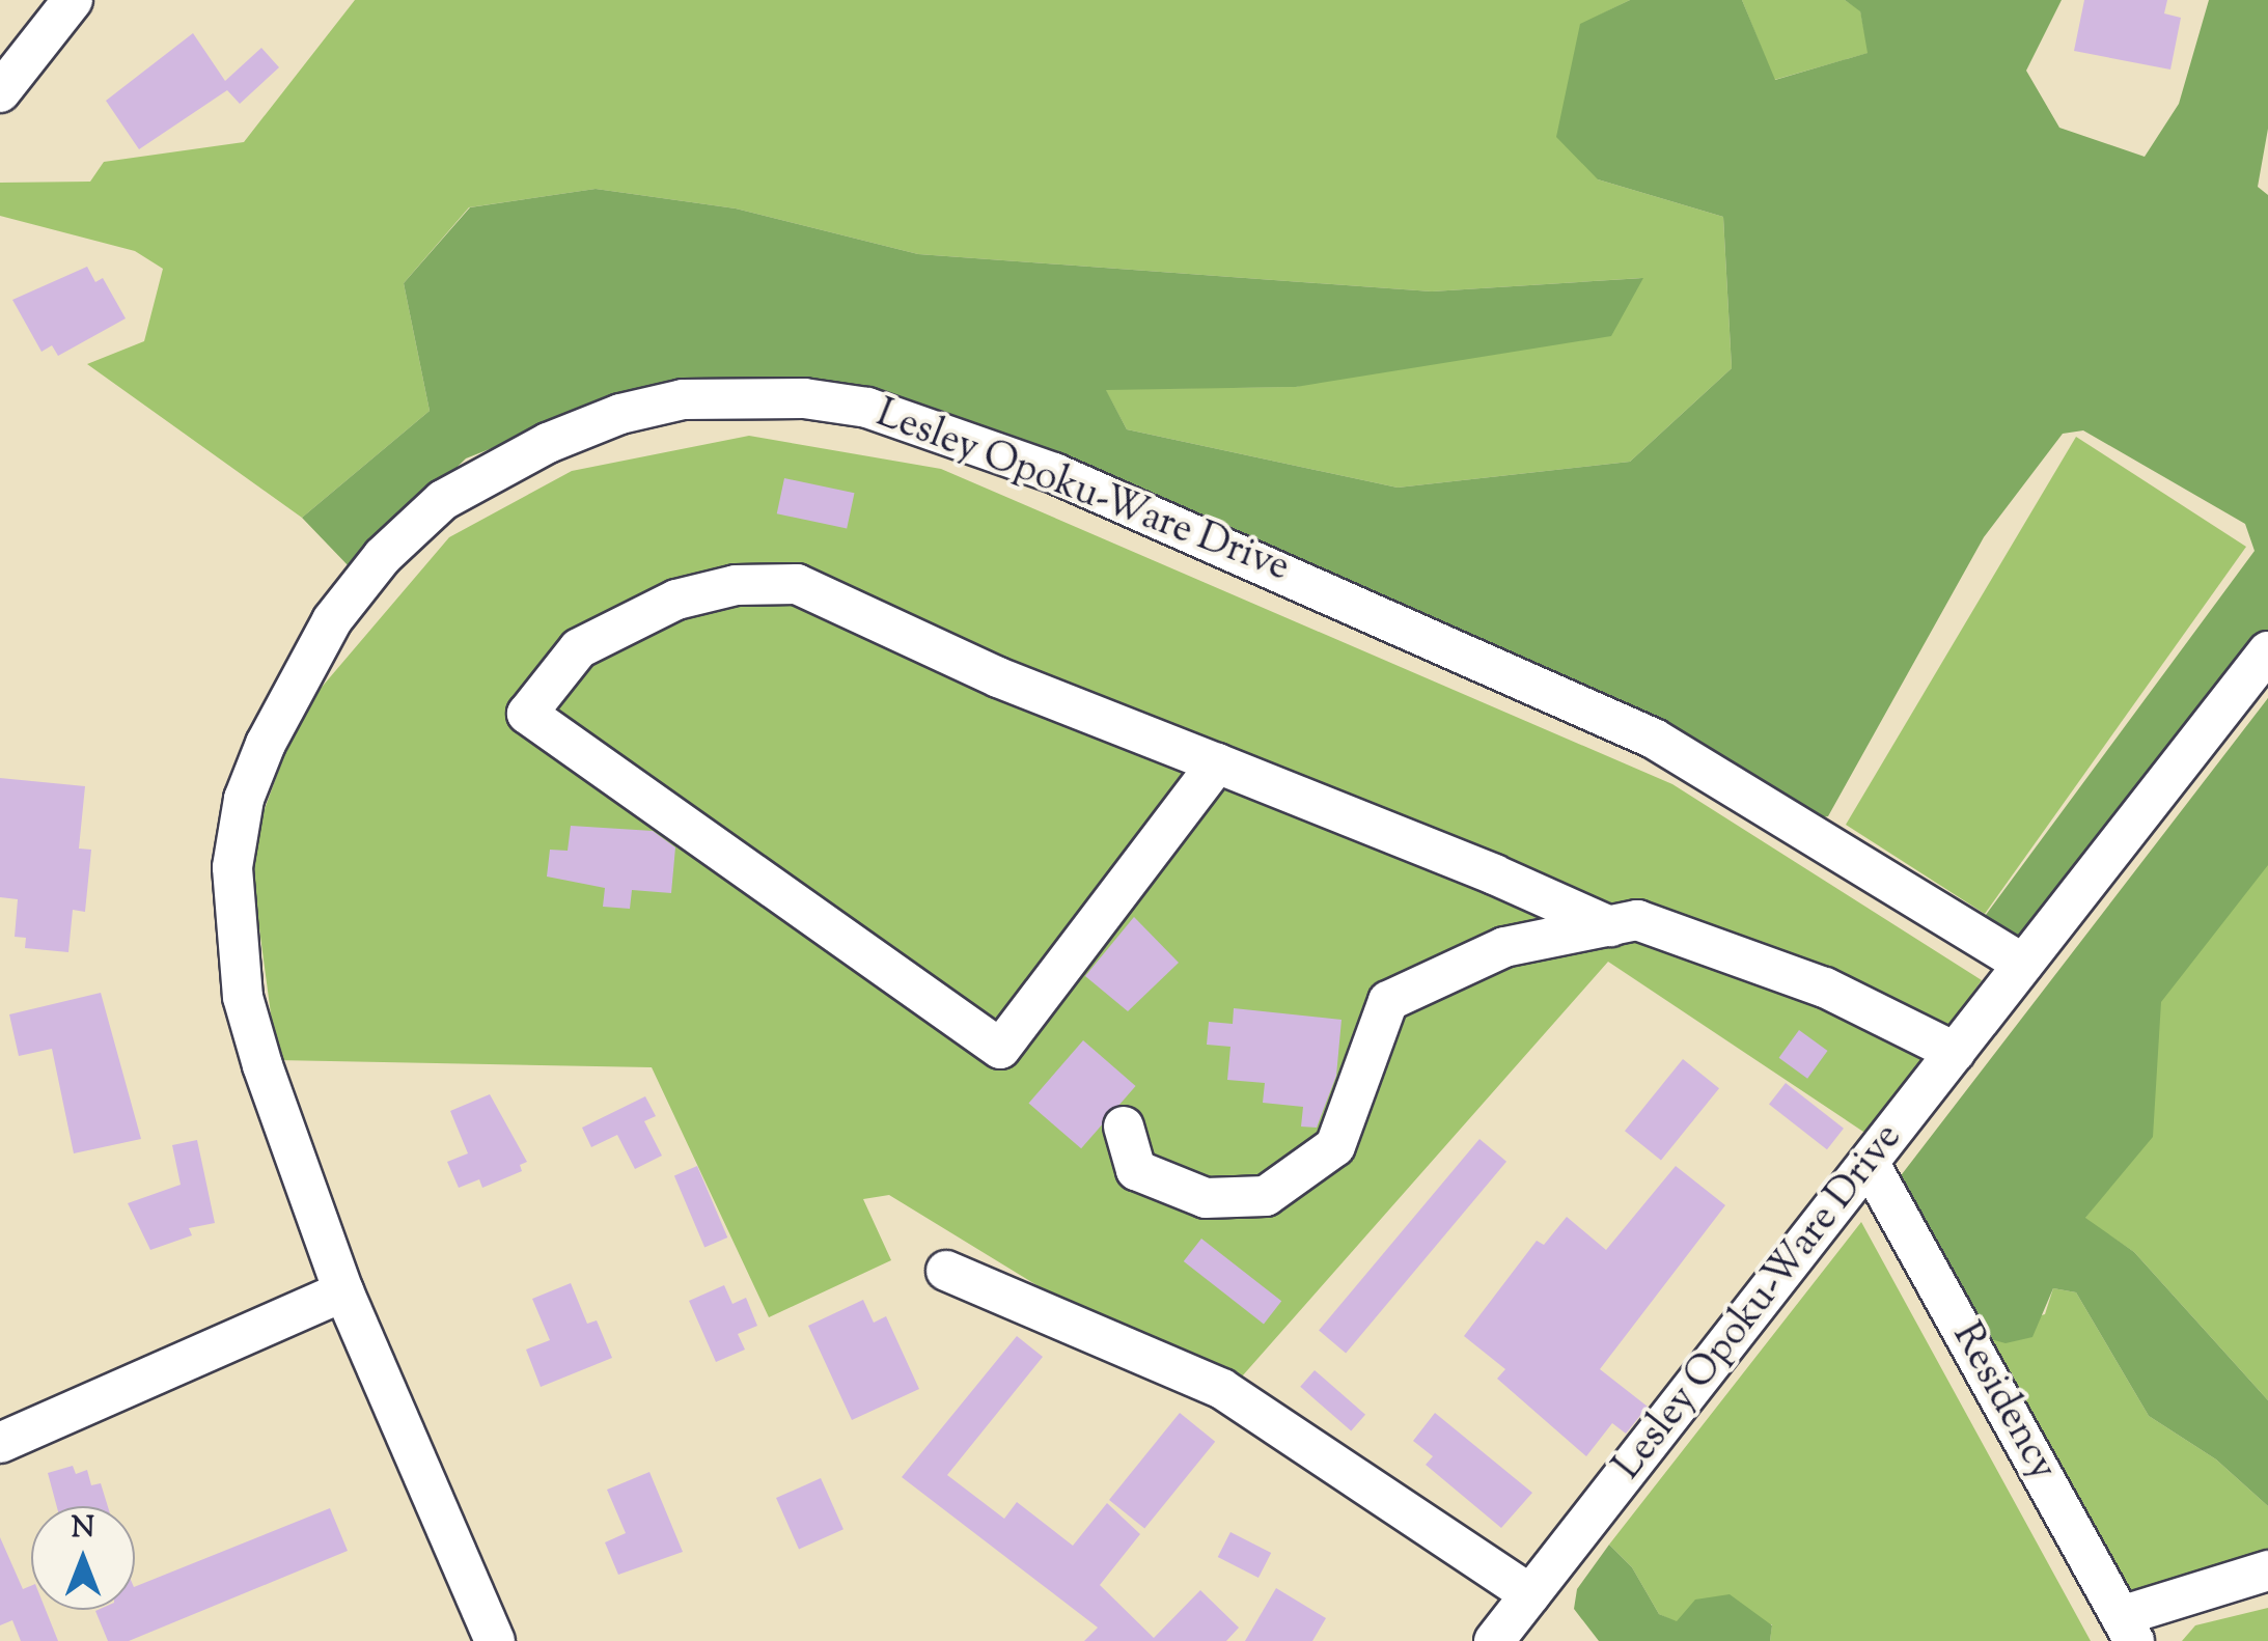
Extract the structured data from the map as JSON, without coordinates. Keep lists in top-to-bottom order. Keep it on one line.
{"streets":{"street":["Lesley Opoku-Ware Drive","Residency"]},"crossings":[["Lesley Opoku-Ware Drive","Residency"]],"north":"top"}
